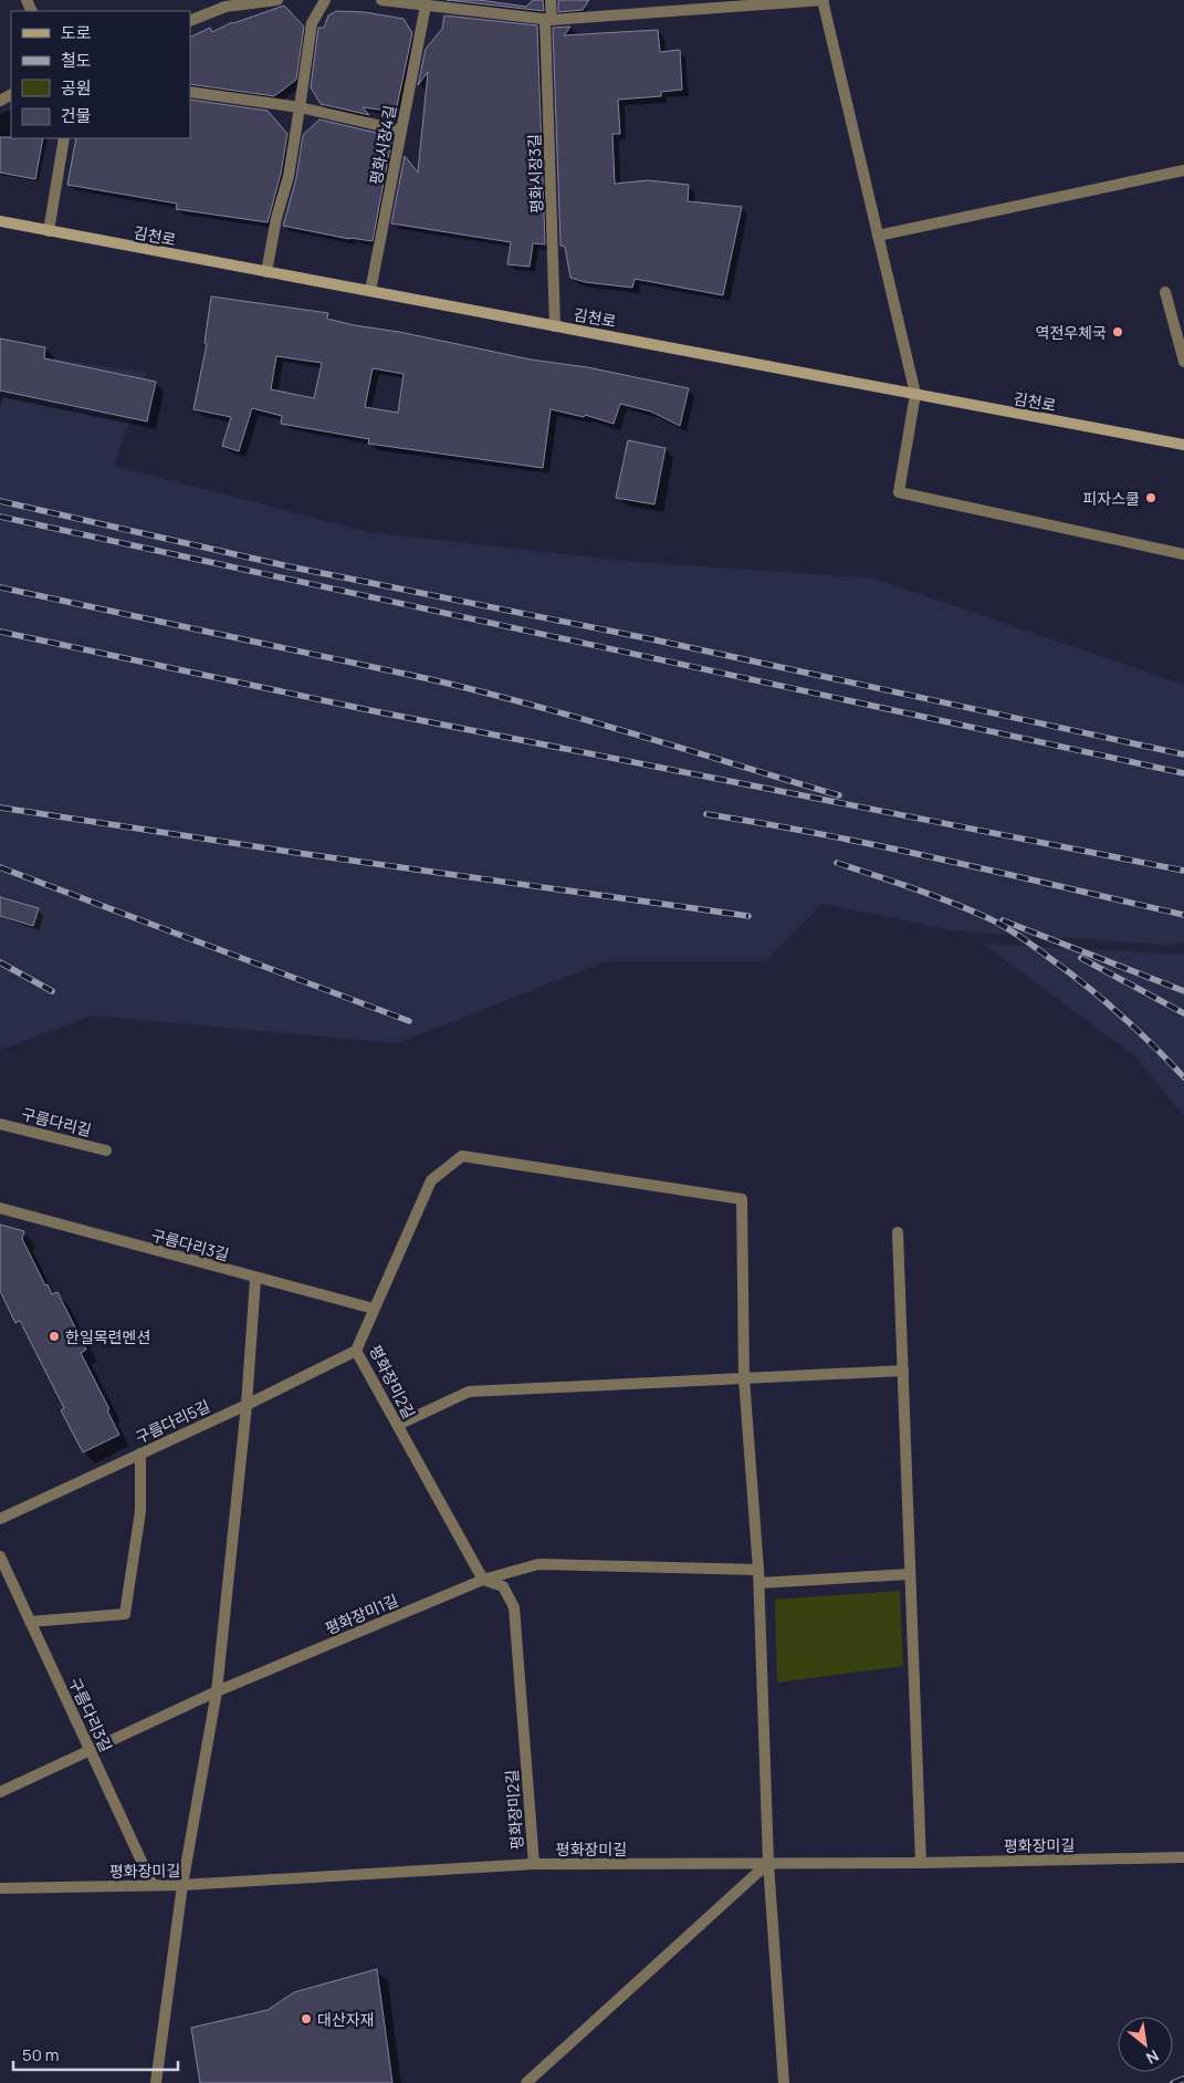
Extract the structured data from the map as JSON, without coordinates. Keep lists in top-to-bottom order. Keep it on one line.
{"streets":{"street":["평화시장4길","평화시장3길","김천로","구름다리길","구름다리3길","평화장미2길","구름다리5길","평화장미1길","평화장미길"]},"crossings":[["평화시장4길","김천로"],["평화시장3길","김천로"],["구름다리3길","평화장미2길"],["구름다리3길","평화장미1길"],["구름다리3길","평화장미길"],["평화장미2길","구름다리5길"],["평화장미2길","평화장미1길"],["평화장미2길","평화장미길"]],"places":["역전우체국","피자스쿨","한일목련멘션","대산자재"],"legend":["도로","철도","공원","건물"],"scale_bar":"50 m","north":"bottom right"}
